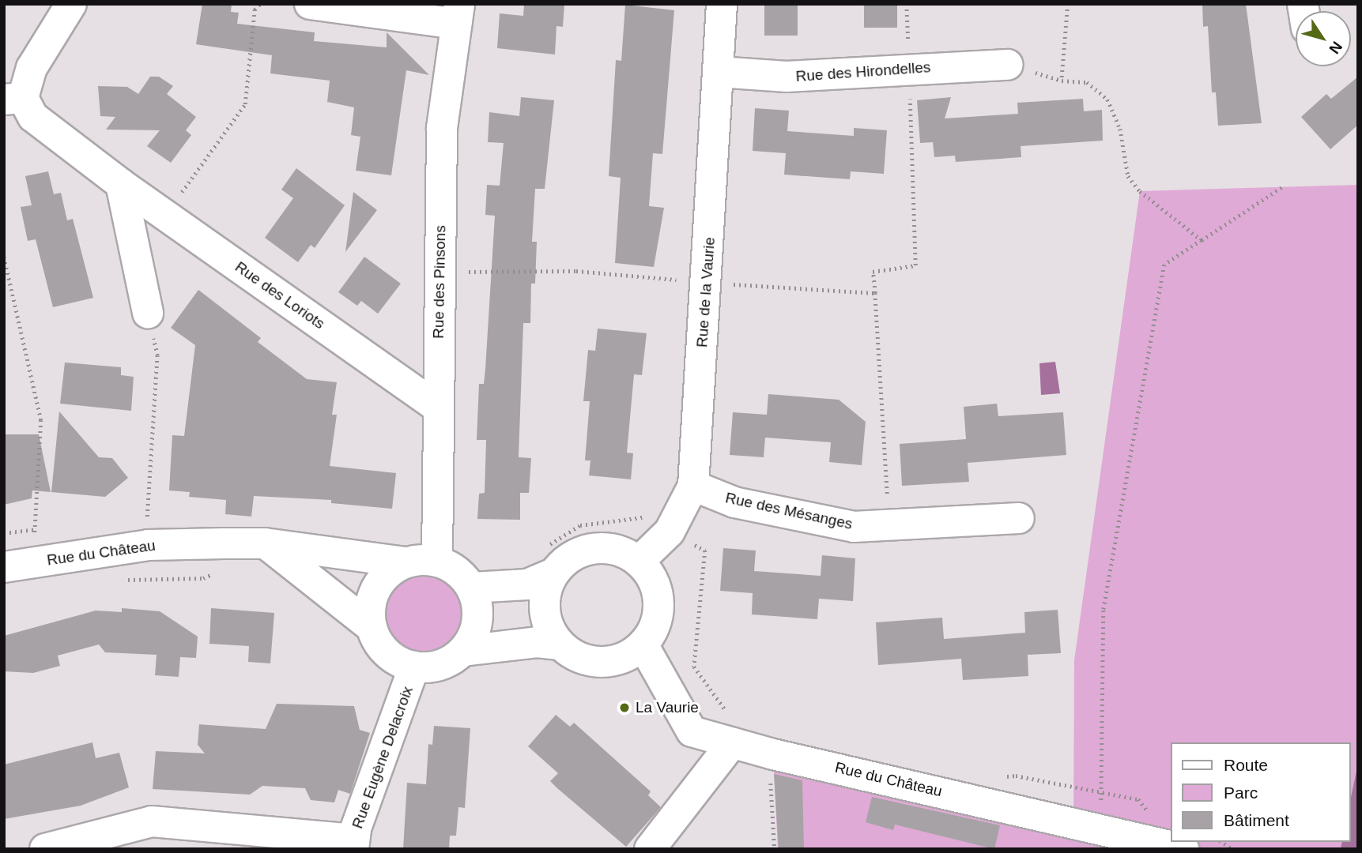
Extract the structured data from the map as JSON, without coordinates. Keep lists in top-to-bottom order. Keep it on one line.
{"streets":{"street":["Rue des Hirondelles","Rue des Pinsons","Rue de la Vaurie","Rue des Loriots","Rue des Mésanges","Rue du Château","Rue Eugène Delacroix"]},"crossings":[["Rue des Hirondelles","Rue de la Vaurie"],["Rue des Pinsons","Rue des Loriots"],["Rue des Pinsons","Rue du Château"],["Rue des Pinsons","Rue Eugène Delacroix"],["Rue de la Vaurie","Rue des Mésanges"],["Rue de la Vaurie","Rue du Château"],["Rue du Château","Rue Eugène Delacroix"]],"places":["La Vaurie"],"legend":["Route","Parc","Bâtiment"],"north":"bottom right"}
